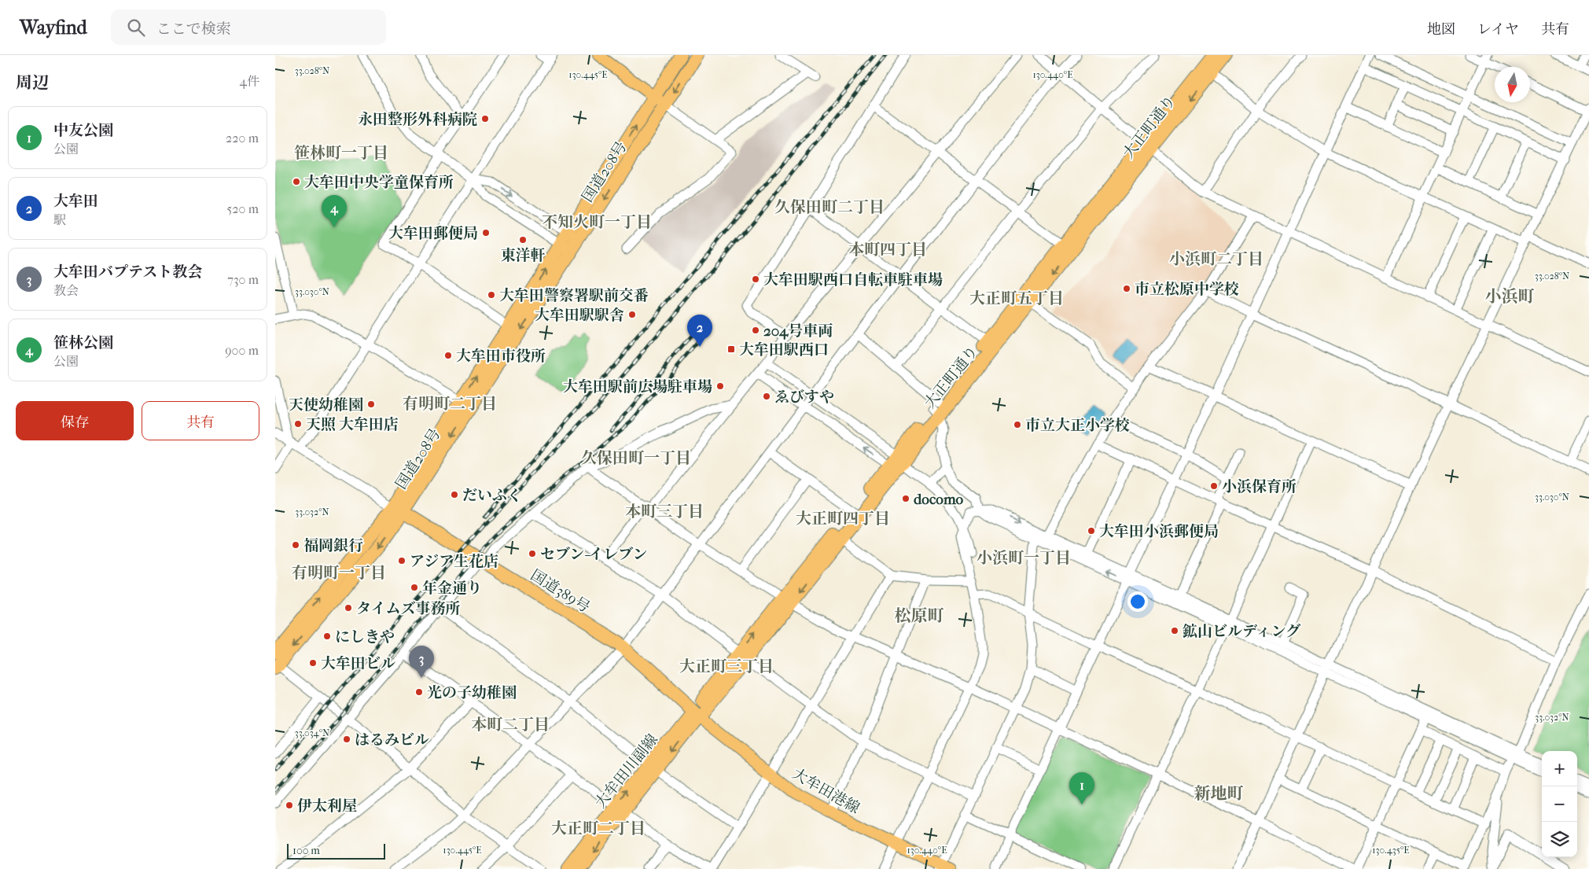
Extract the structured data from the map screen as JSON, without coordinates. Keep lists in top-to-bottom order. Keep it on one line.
{"streets":{"highway":["大正町通り","国道208号","国道389号"],"main road":["大牟田川副線","大牟田港線"]},"crossings":[["大正町通り","国道389号"],["大正町通り","大牟田川副線"],["大正町通り","大牟田港線"],["国道208号","国道389号"],["国道389号","大牟田川副線"],["国道389号","大牟田港線"],["大牟田川副線","大牟田港線"]],"districts":["笹林町一丁目","久保田町二丁目","不知火町一丁目","本町四丁目","小浜町二丁目","小浜町","大正町五丁目","有明町二丁目","久保田町一丁目","本町三丁目","大正町四丁目","小浜町一丁目","有明町一丁目","松原町","大正町三丁目","本町二丁目","新地町","大正町二丁目"],"places":{"other":["永田整形外科病院","大牟田中央学童保育所","大牟田郵便局","東洋軒","大牟田駅西口自転車駐車場","市立松原中学校","大牟田警察署駅前交番","大牟田駅駅舎","204号車両","大牟田市役所","大牟田駅前広場駐車場","ゑびすや","天使幼稚園","天照 大牟田店","市立大正小学校","小浜保育所","だいふく","docomo","大牟田小浜郵便局","福岡銀行","セブン-イレブン","アジア生花店","年金通り","タイムズ事務所","鉱山ビルディング","にしきや","大牟田ビル","光の子幼稚園","はるみビル","伊太利屋"],"transit":["大牟田駅西口"]},"scale_bar":"100 m","north":"bottom","page":{"header":"Wayfind","search":"ここで検索","nav":["地図","レイヤ","共有"],"heading":["周辺","4件"],"list":[{"mark":"1","name":"中友公園","note":"公園","value":"220 m"},{"mark":"2","name":"大牟田","note":"駅","value":"520 m"},{"mark":"3","name":"大牟田バプテスト教会","note":"教会","value":"730 m"},{"mark":"4","name":"笹林公園","note":"公園","value":"900 m"}],"pins":["4","2","3","1"],"buttons":["保存","共有"],"map_buttons":["+","−"],"scale":"100 m"},"coordinates":["33.028°N","130.445°E","130.440°E","33.030°N","33.032°N","33.034°N","130.435°E"]}
